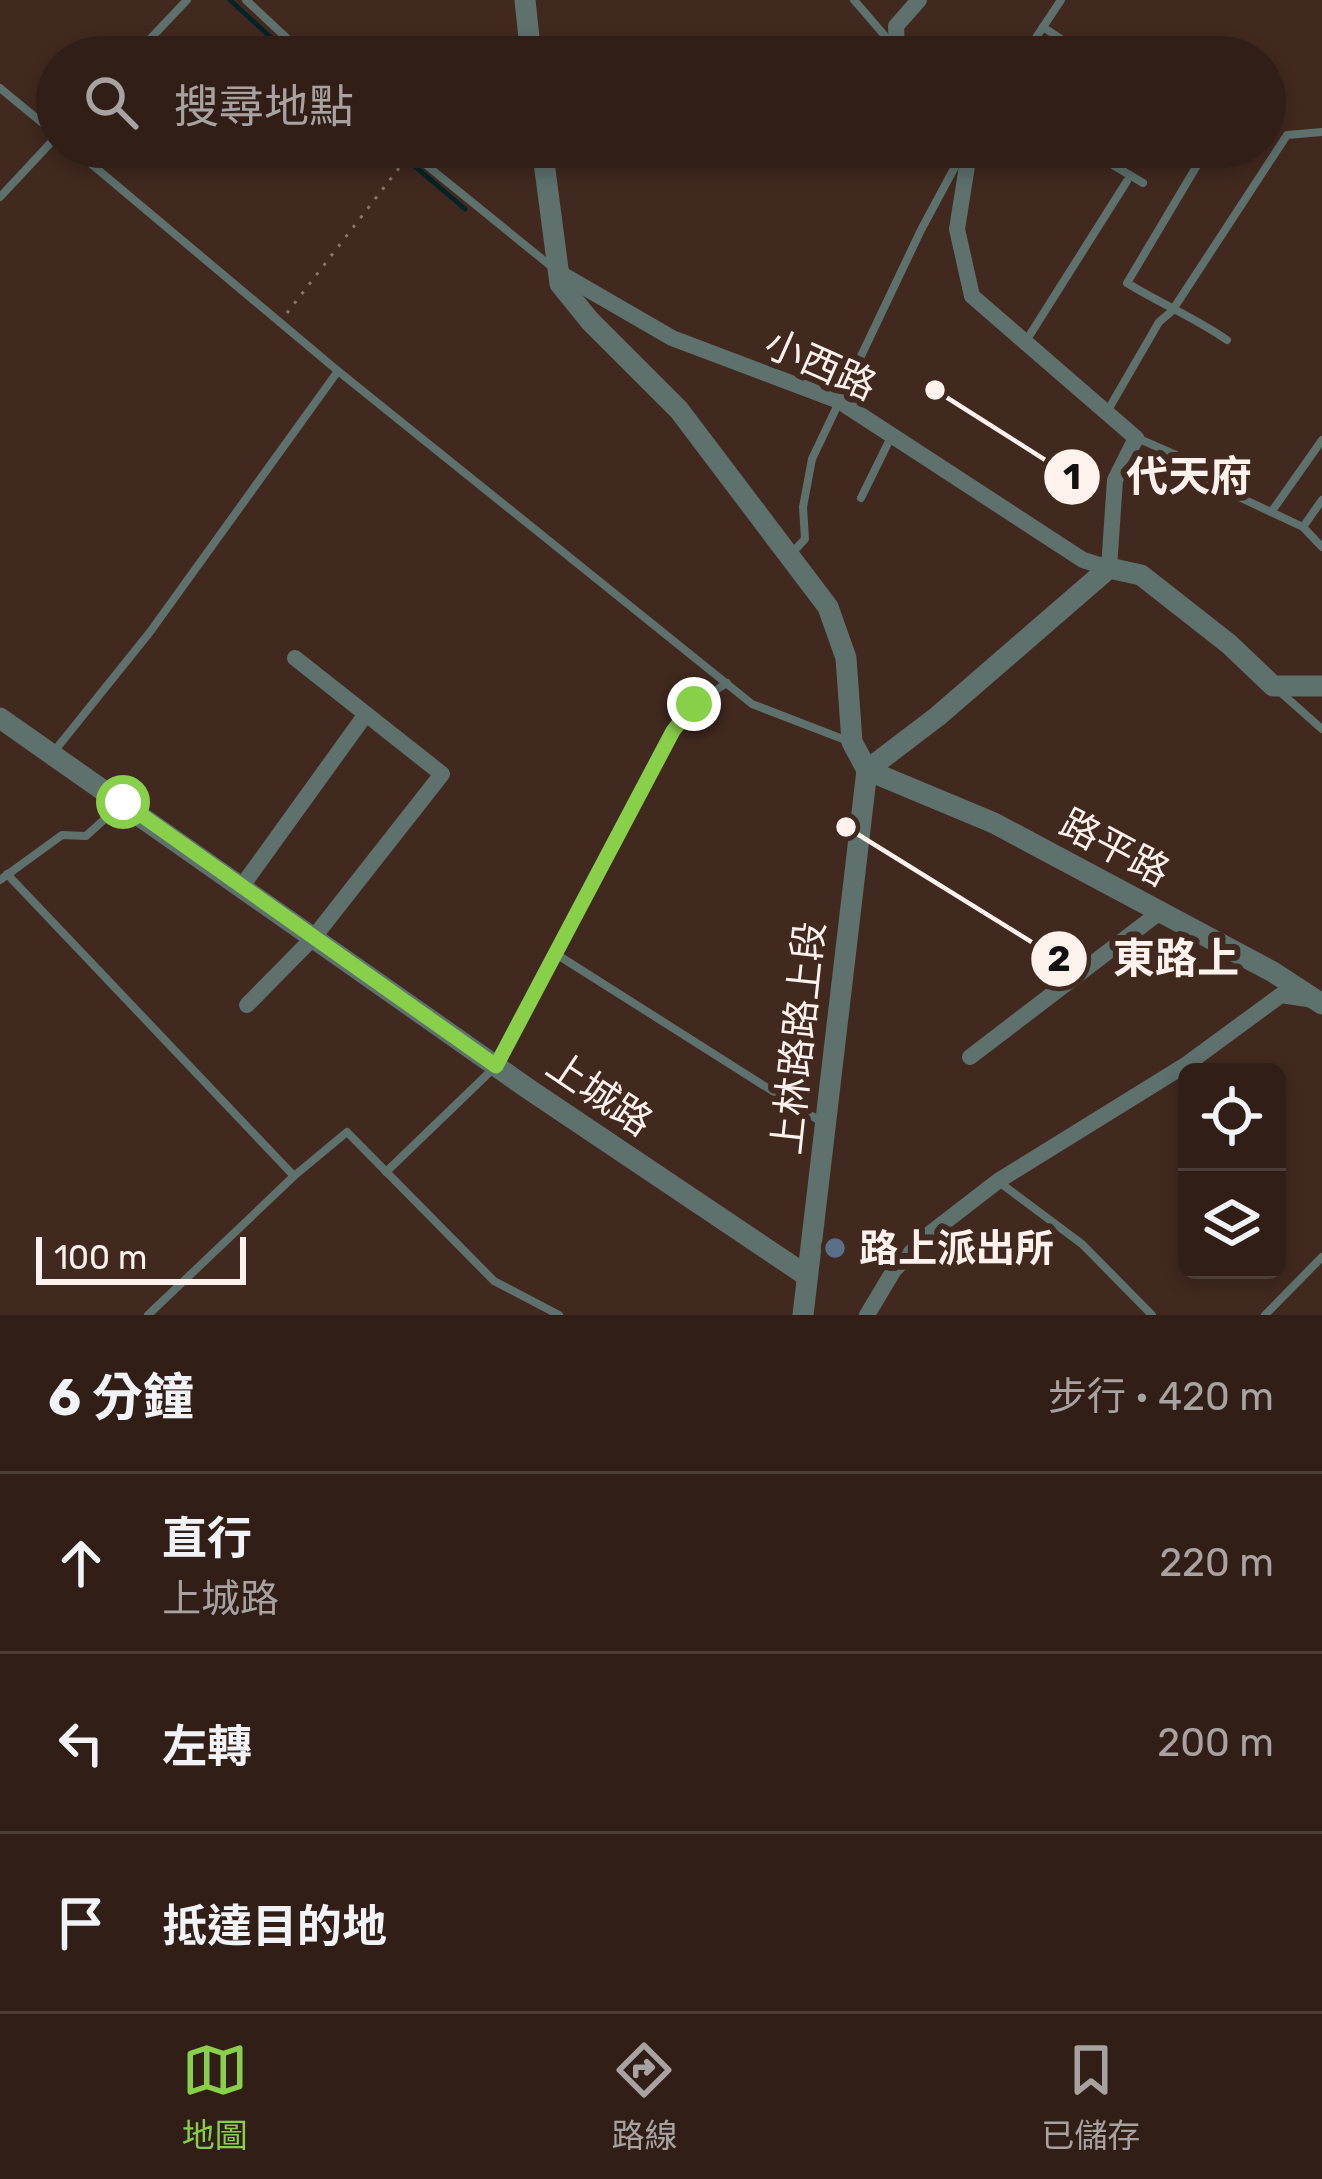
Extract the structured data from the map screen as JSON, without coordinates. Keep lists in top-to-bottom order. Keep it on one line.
{"streets":{"street":["小西路","路平路","上林路路上段","上城路"]},"crossings":[["路平路","上林路路上段"],["上林路路上段","上城路"]],"places":["代天府","東路上","路上派出所"],"scale_bar":"100 m","page":{"search":"搜尋地點","scale":"100 m","heading":["6 分鐘","步行 · 420 m"],"list":[["直行","上城路","220 m"],["左轉","200 m"],"抵達目的地"],"nav":["地圖","路線","已儲存"]}}
